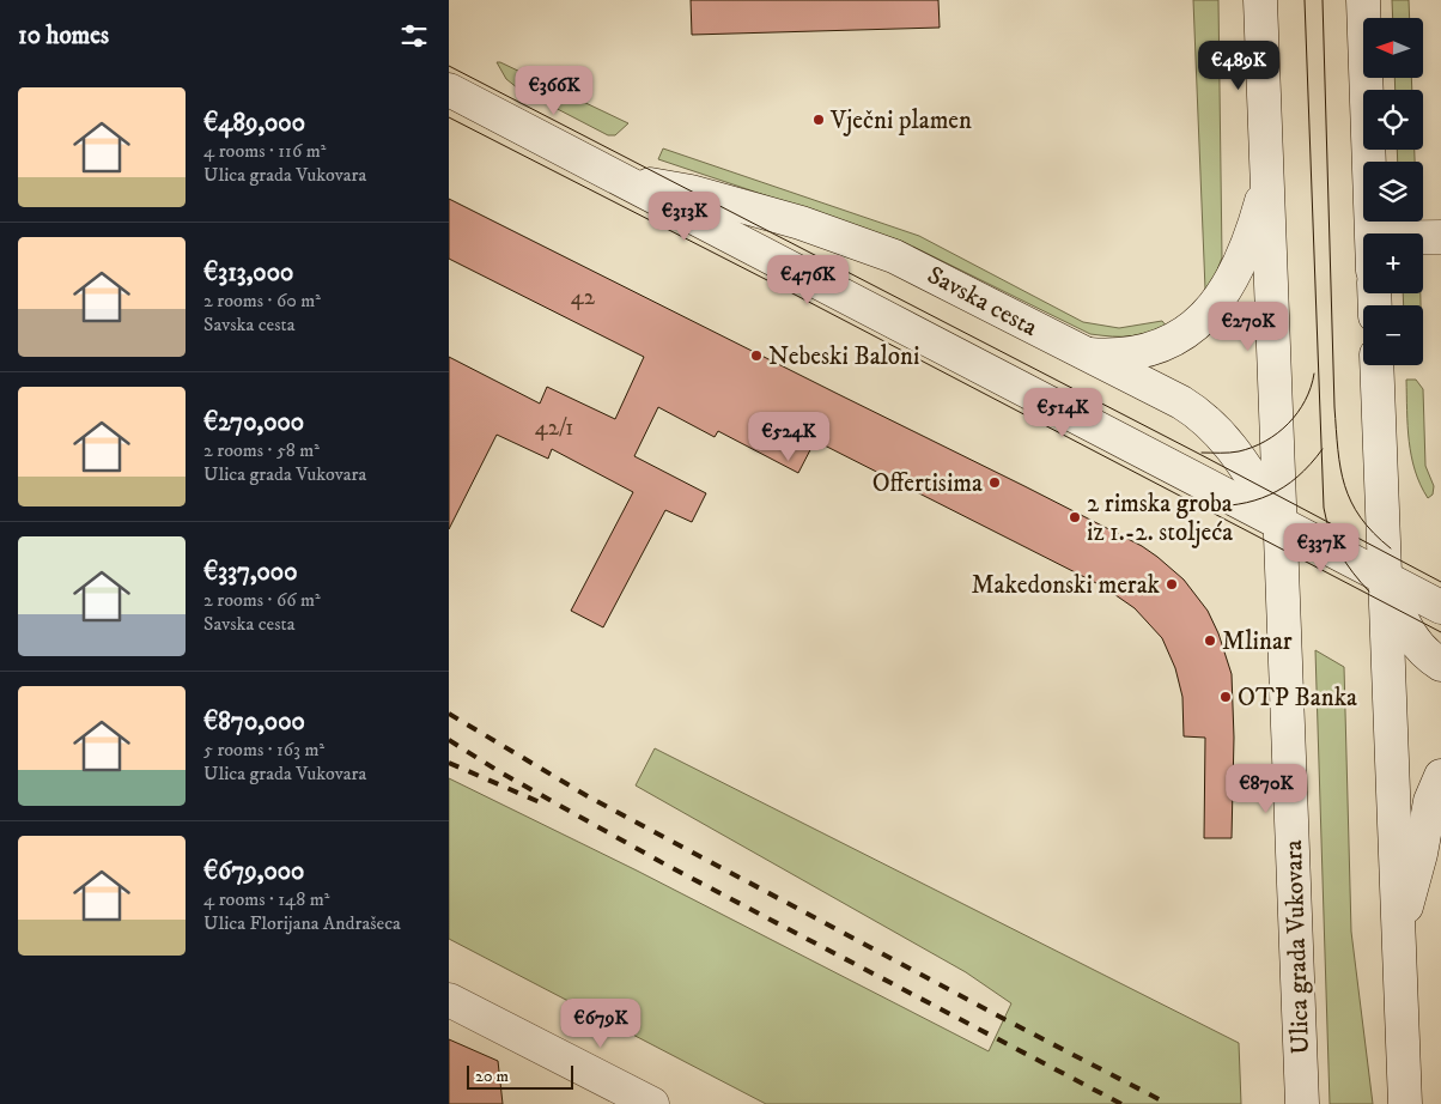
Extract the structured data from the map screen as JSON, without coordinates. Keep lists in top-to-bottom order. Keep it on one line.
{"streets":{"main road":["Savska cesta","Ulica grada Vukovara"]},"crossings":[["Savska cesta","Ulica grada Vukovara"]],"places":["Vječni plamen","Nebeski Baloni","Offertisima","2 rimska groba iz 1.-2. stoljeća","Makedonski merak","Mlinar","OTP Banka"],"house_numbers":["42","42/1"],"scale_bar":"20 m","north":"left","page":{"heading":"10 homes","map_buttons":["+","−"],"price":["€489K","€366K","€313K","€476K","€270K","€514K","€524K","€337K","€870K","€679K"],"list":[{"name":"€489,000","note":"4 rooms · 116 m² · Ulica grada Vukovara"},{"name":"€313,000","note":"2 rooms · 60 m² · Savska cesta"},{"name":"€270,000","note":"2 rooms · 58 m² · Ulica grada Vukovara"},{"name":"€337,000","note":"2 rooms · 66 m² · Savska cesta"},{"name":"€870,000","note":"5 rooms · 163 m² · Ulica grada Vukovara"},{"name":"€679,000","note":"4 rooms · 148 m² · Ulica Florijana Andrašeca"}],"scale":"20 m"}}
